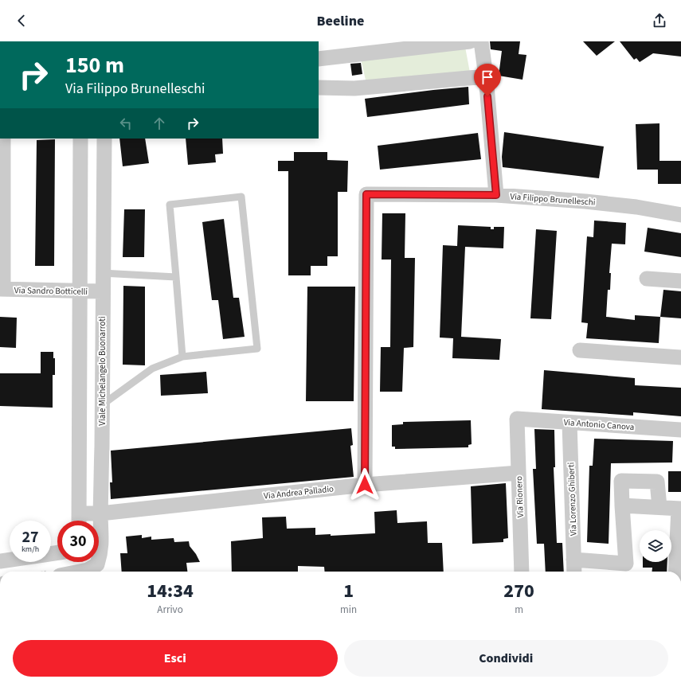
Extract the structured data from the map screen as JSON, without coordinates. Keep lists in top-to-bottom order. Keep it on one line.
{"streets":{"street":["Via Filippo Brunelleschi","Via Sandro Botticelli","Viale Michelangelo Buonarroti","Via Antonio Canova","Via Andrea Palladio","Via Rionero","Via Lorenzo Ghiberti"]},"crossings":[["Via Filippo Brunelleschi","Via Andrea Palladio"],["Via Sandro Botticelli","Viale Michelangelo Buonarroti"],["Viale Michelangelo Buonarroti","Via Andrea Palladio"],["Via Antonio Canova","Via Rionero"],["Via Antonio Canova","Via Lorenzo Ghiberti"],["Via Andrea Palladio","Via Rionero"]],"page":{"header":"Beeline","turn":["150 m","Via Filippo Brunelleschi"],"speed":"27 km/h","limit":"30","eta":["14:34","Arrivo","1","min","270","m"],"buttons":["Esci","Condividi"]}}
